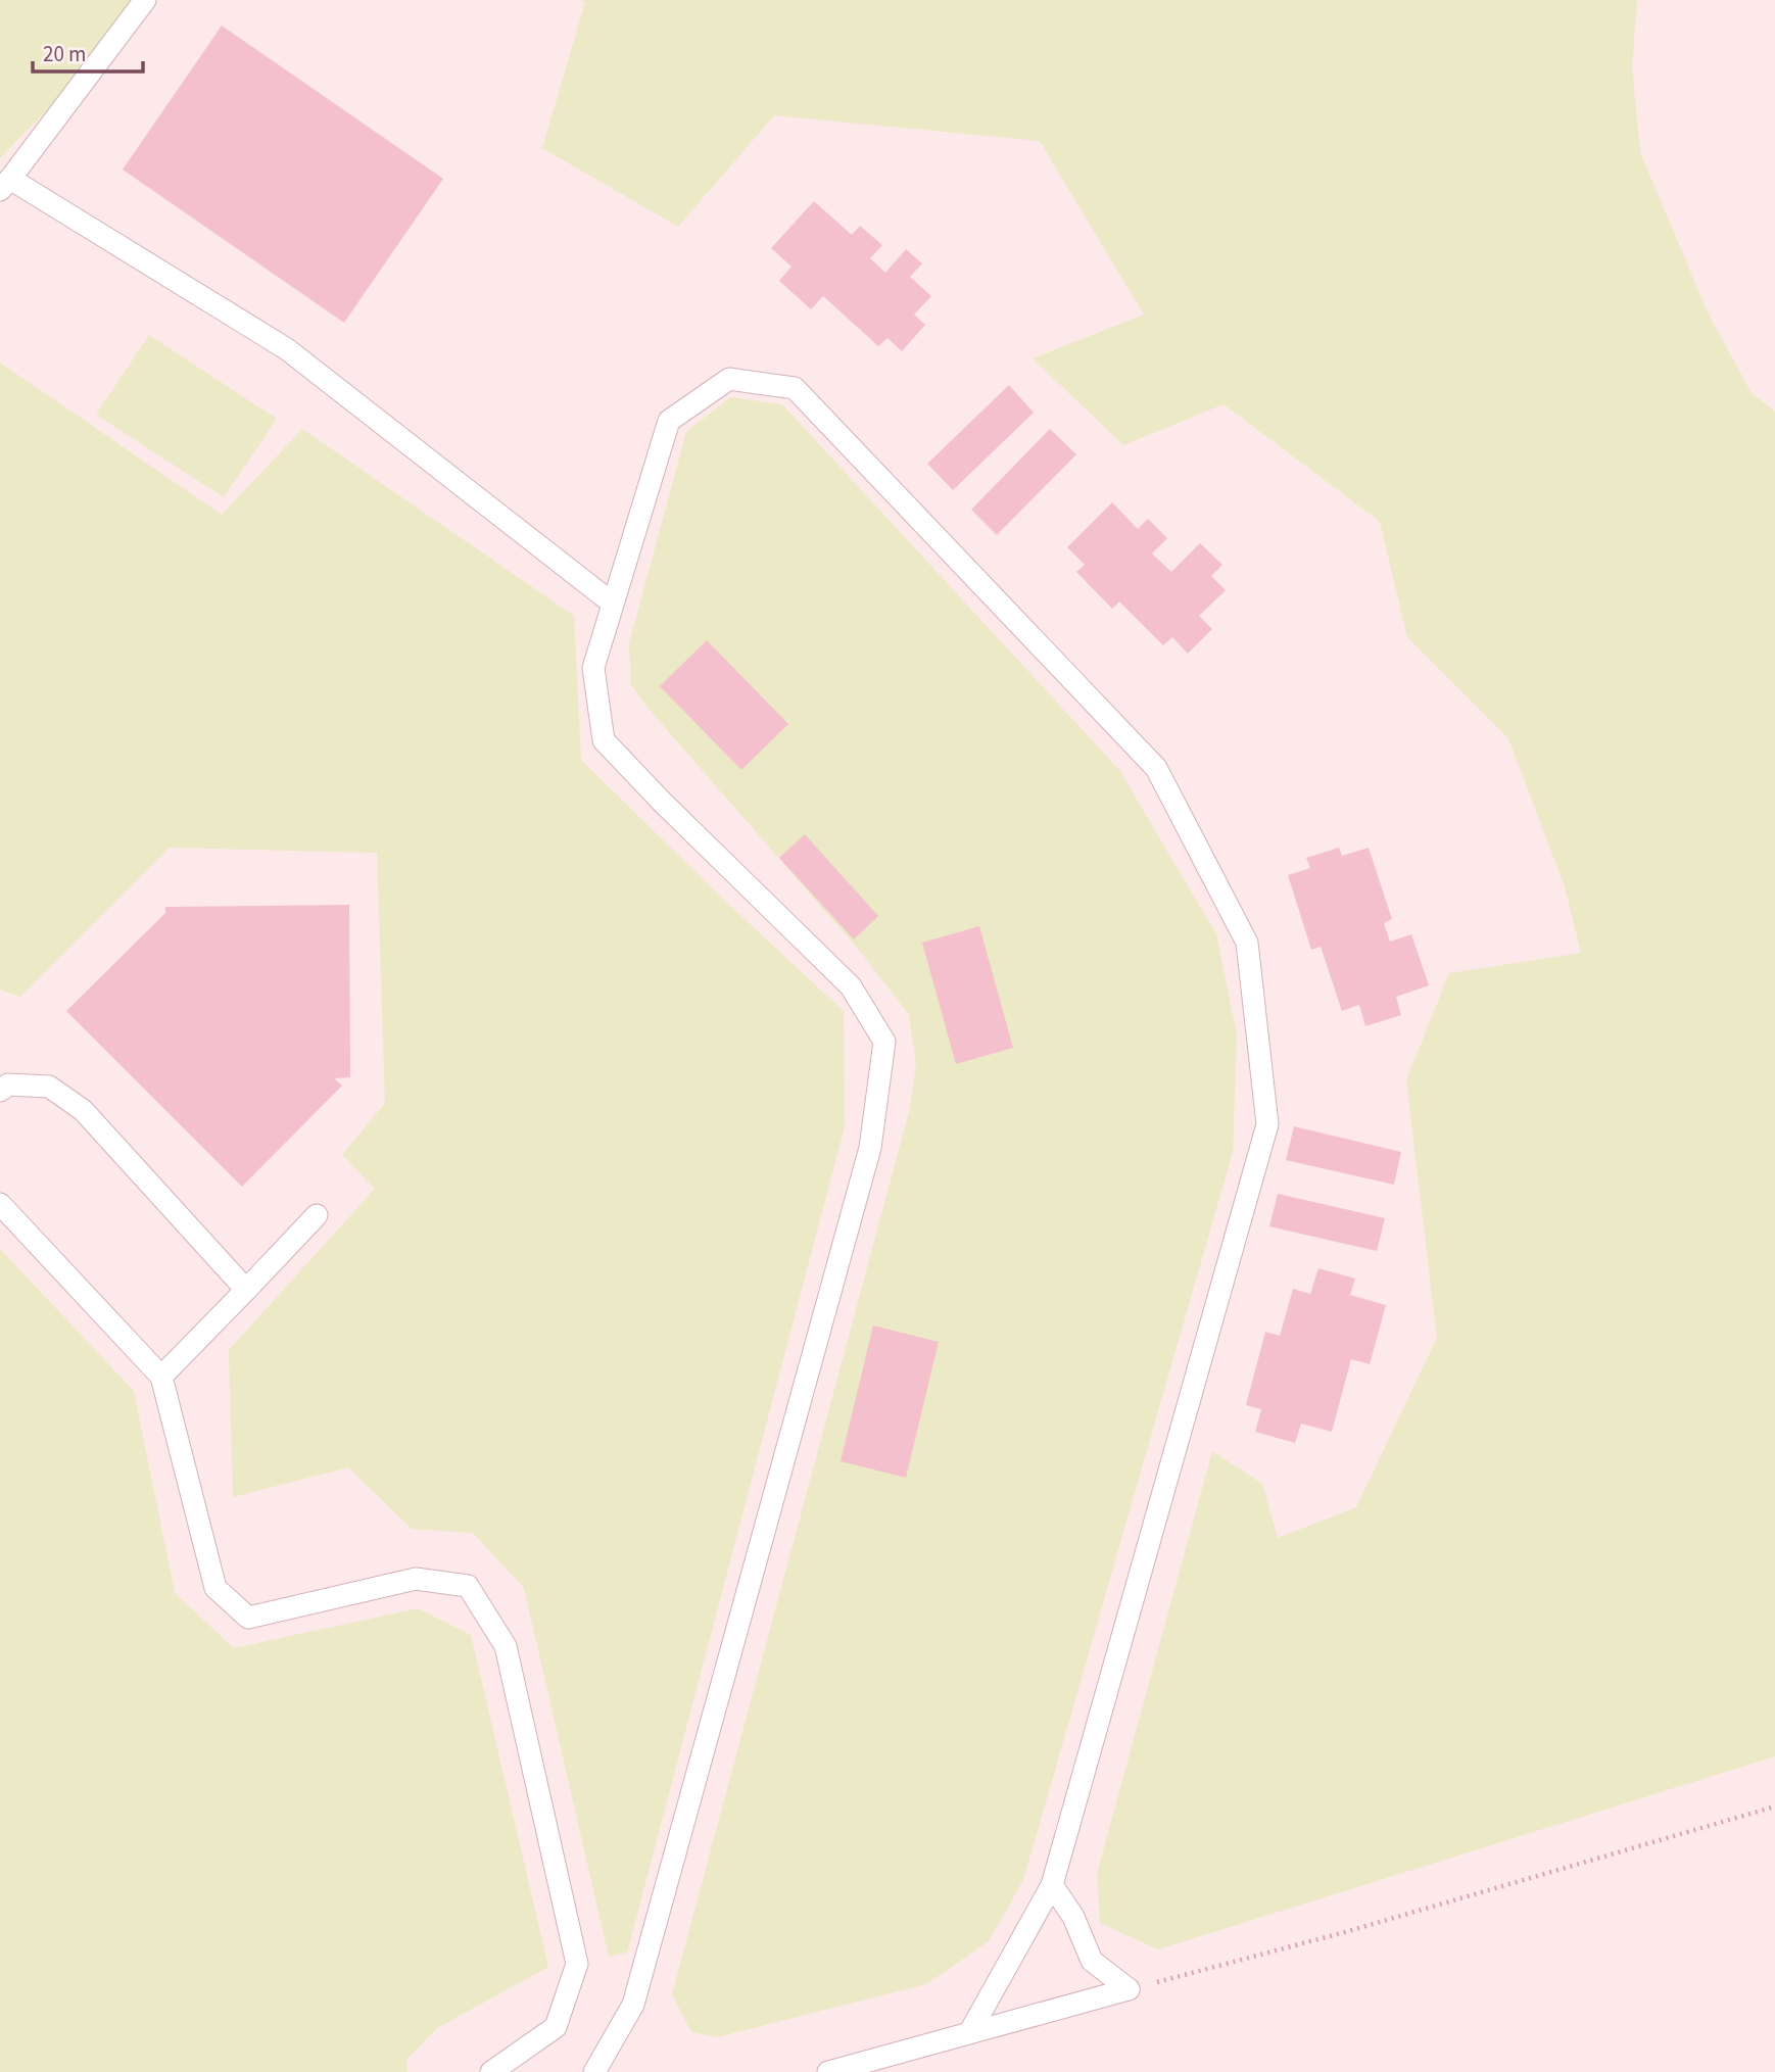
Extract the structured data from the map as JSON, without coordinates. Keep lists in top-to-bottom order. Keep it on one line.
{"scale_bar":"20 m"}
